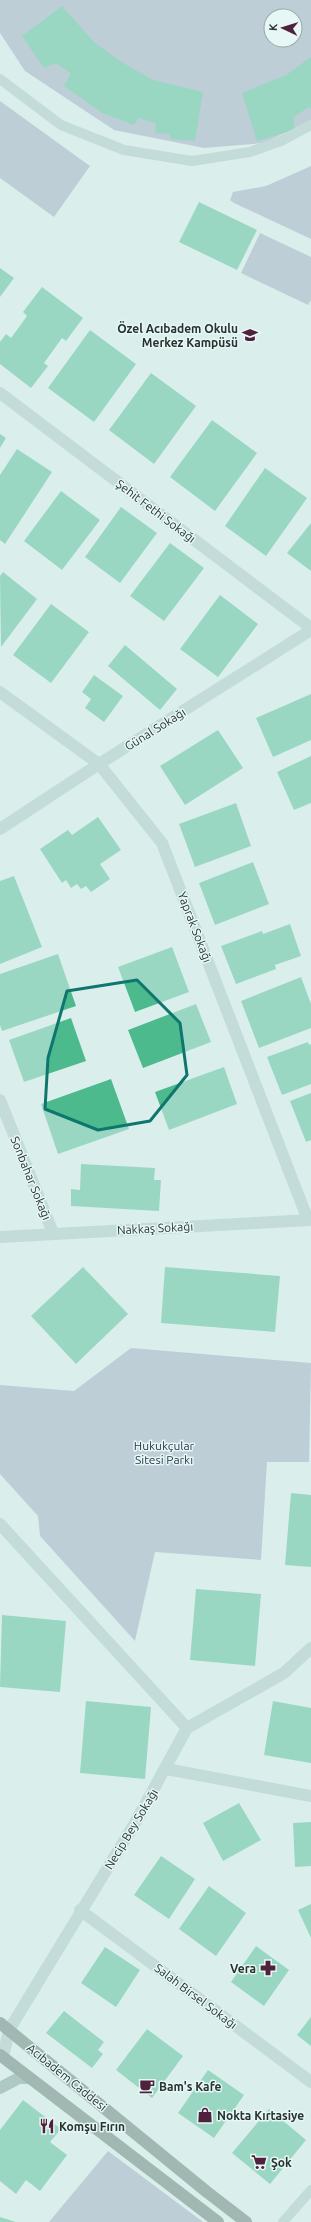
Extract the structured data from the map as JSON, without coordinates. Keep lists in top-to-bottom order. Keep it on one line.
{"streets":{"main road":["Acıbadem Caddesi"],"street":["Şehit Fethi Sokağı","Günal Sokağı","Yaprak Sokağı","Sonbahar Sokağı","Nakkaş Sokağı","Necip Bey Sokağı","Salah Birsel Sokağı"]},"crossings":[["Şehit Fethi Sokağı","Günal Sokağı"],["Günal Sokağı","Yaprak Sokağı"],["Yaprak Sokağı","Nakkaş Sokağı"],["Sonbahar Sokağı","Nakkaş Sokağı"],["Necip Bey Sokağı","Salah Birsel Sokağı"],["Necip Bey Sokağı","Acıbadem Caddesi"]],"parks":["Hukukçular Sitesi Parkı"],"places":{"school or university":["Özel Acıbadem Okulu Merkez Kampüsü"],"pharmacy":["Vera"],"cafe":["Bam's Kafe"],"shop":["Nokta Kırtasiye"],"restaurant":["Komşu Fırın"],"supermarket":["Şok"]},"north":"left"}
